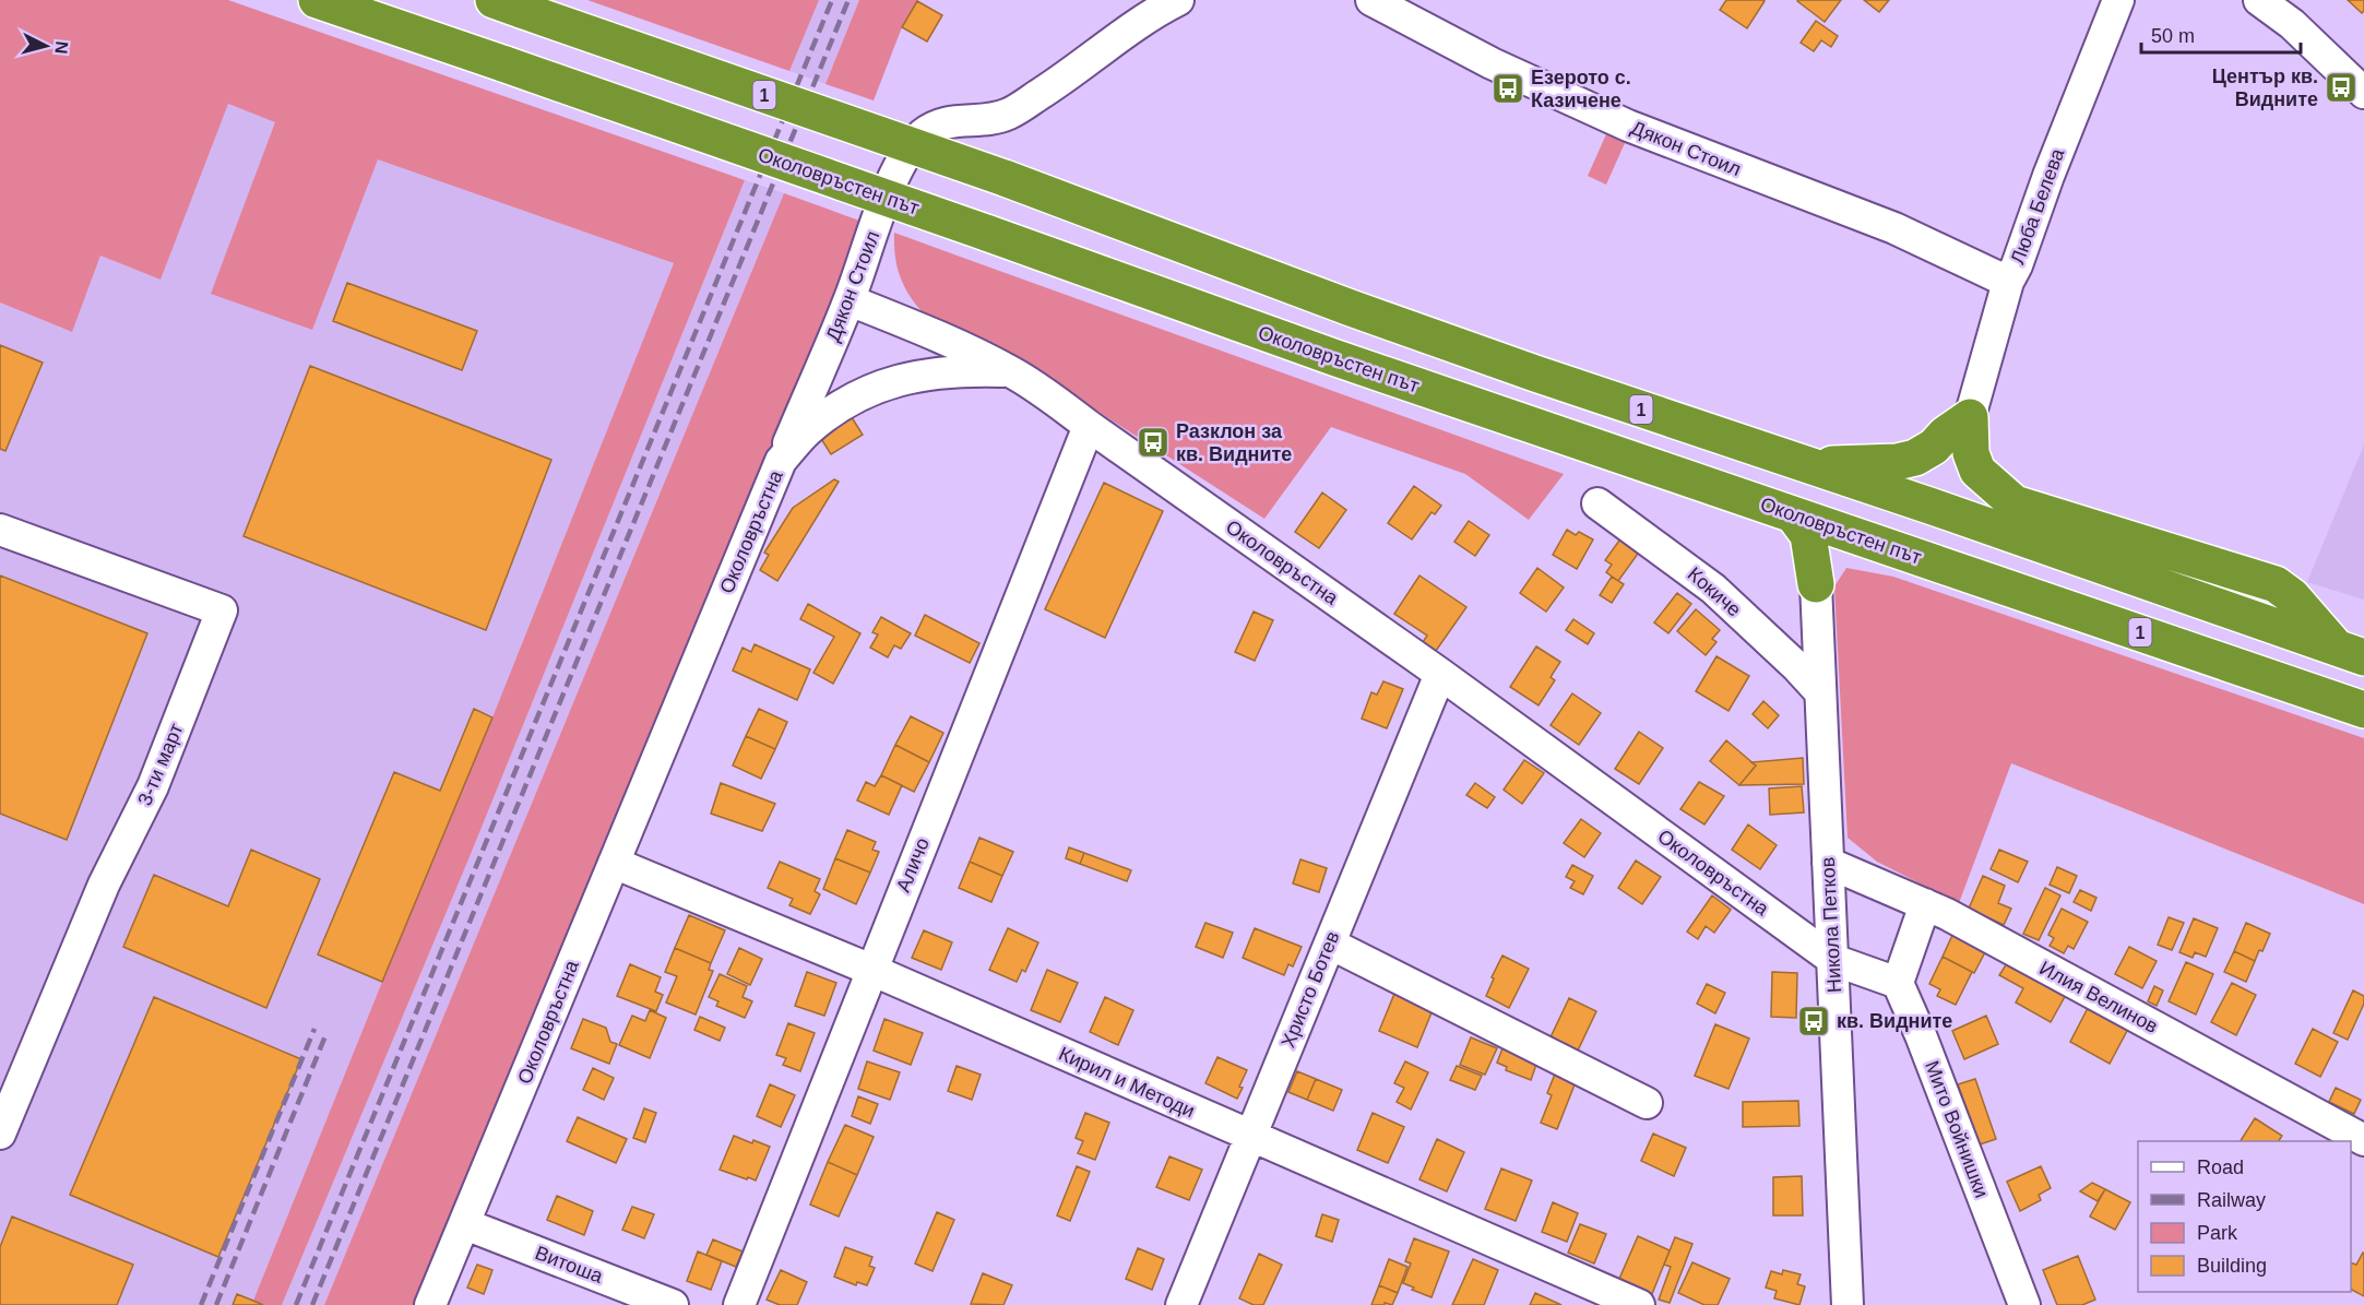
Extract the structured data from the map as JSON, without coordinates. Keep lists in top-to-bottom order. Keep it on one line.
{"streets":{"highway":["1","Околовръстен път"],"street":["Дякон Стоил","Люба Белева","Околовръстна","Кокиче","3-ти март","Аличо","Никола Петков","Христо Ботев","Илия Велинов","Кирил и Методи","Мито Войнишки","Витоша"]},"crossings":[["Дякон Стоил","Люба Белева"],["Дякон Стоил","Околовръстна"],["Околовръстна","Аличо"],["Околовръстна","Никола Петков"],["Околовръстна","Христо Ботев"],["Околовръстна","Кирил и Методи"],["Околовръстна","Витоша"],["Кокиче","Никола Петков"],["Аличо","Кирил и Методи"],["Никола Петков","Илия Велинов"],["Христо Ботев","Кирил и Методи"]],"places":{"bus stop":["Център кв. Видните","Езерото с. Казичене","Разклон за кв. Видните","кв. Видните"]},"legend":["Road","Railway","Park","Building"],"scale_bar":"50 m","north":"right"}
